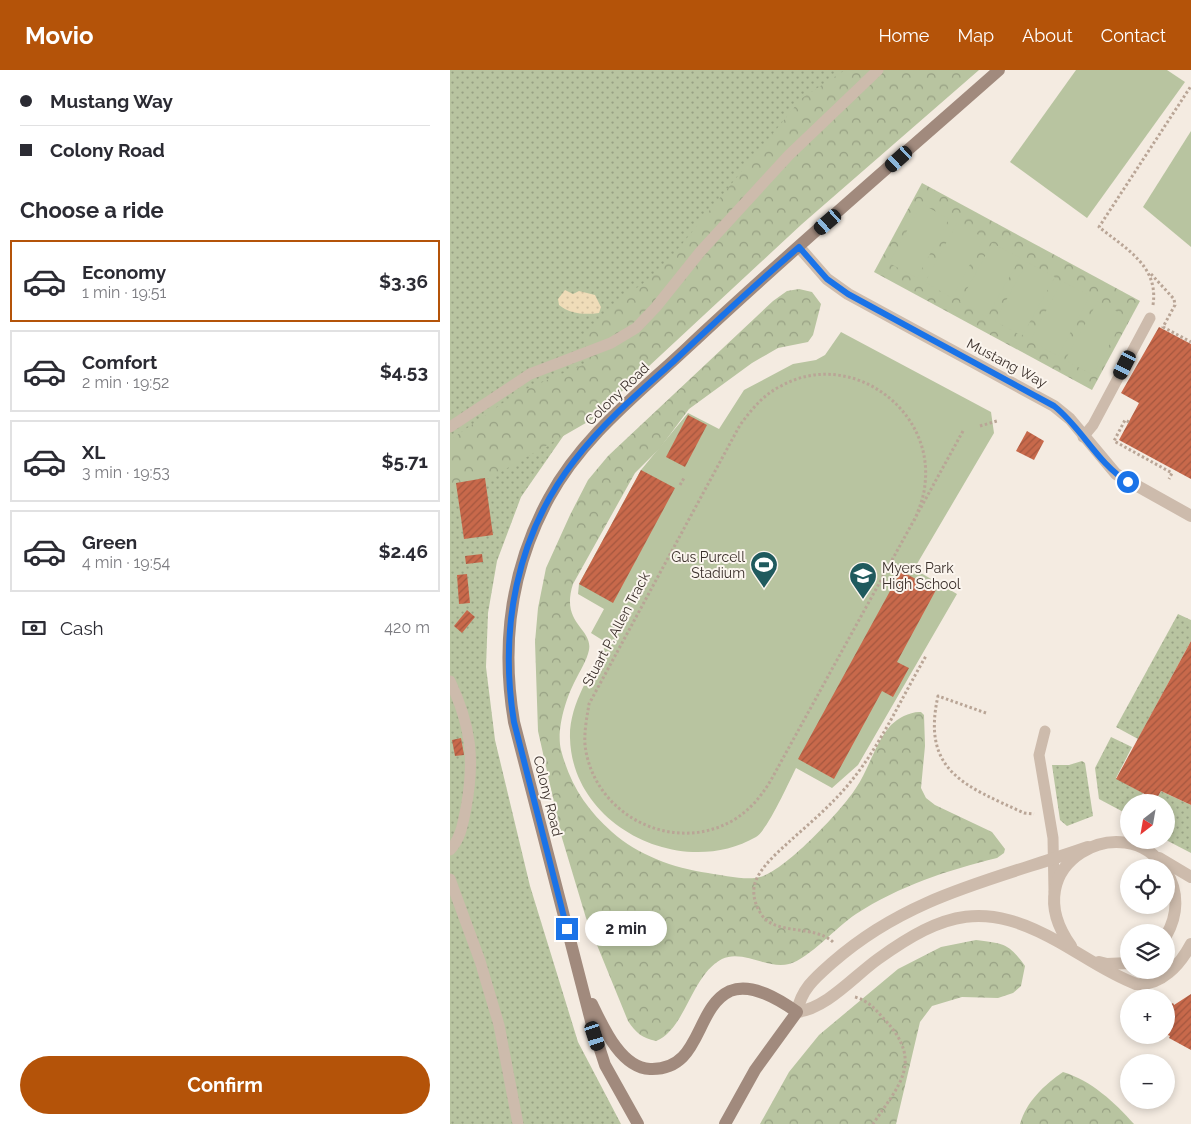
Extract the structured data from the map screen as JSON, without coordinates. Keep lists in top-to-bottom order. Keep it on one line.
{"streets":{"street":["Mustang Way","Colony Road"],"path":["Stuart P. Allen Track"]},"crossings":[["Mustang Way","Colony Road"]],"places":{"sports":["Gus Purcell Stadium"],"school or university":["Myers Park High School"]},"north":"bottom left","page":{"header":"Movio","nav":["Home","Map","About","Contact"],"banner":["Mustang Way","Colony Road"],"heading":"Choose a ride","list":[{"name":"Economy","note":"1 min · 19:51","value":"$3.36"},{"name":"Comfort","note":"2 min · 19:52","value":"$4.53"},{"name":"XL","note":"3 min · 19:53","value":"$5.71"},{"name":"Green","note":"4 min · 19:54","value":"$2.46"}],"pay":["Cash","420 m"],"map_buttons":["+","−"],"bubble":"2 min","buttons":"Confirm"}}
